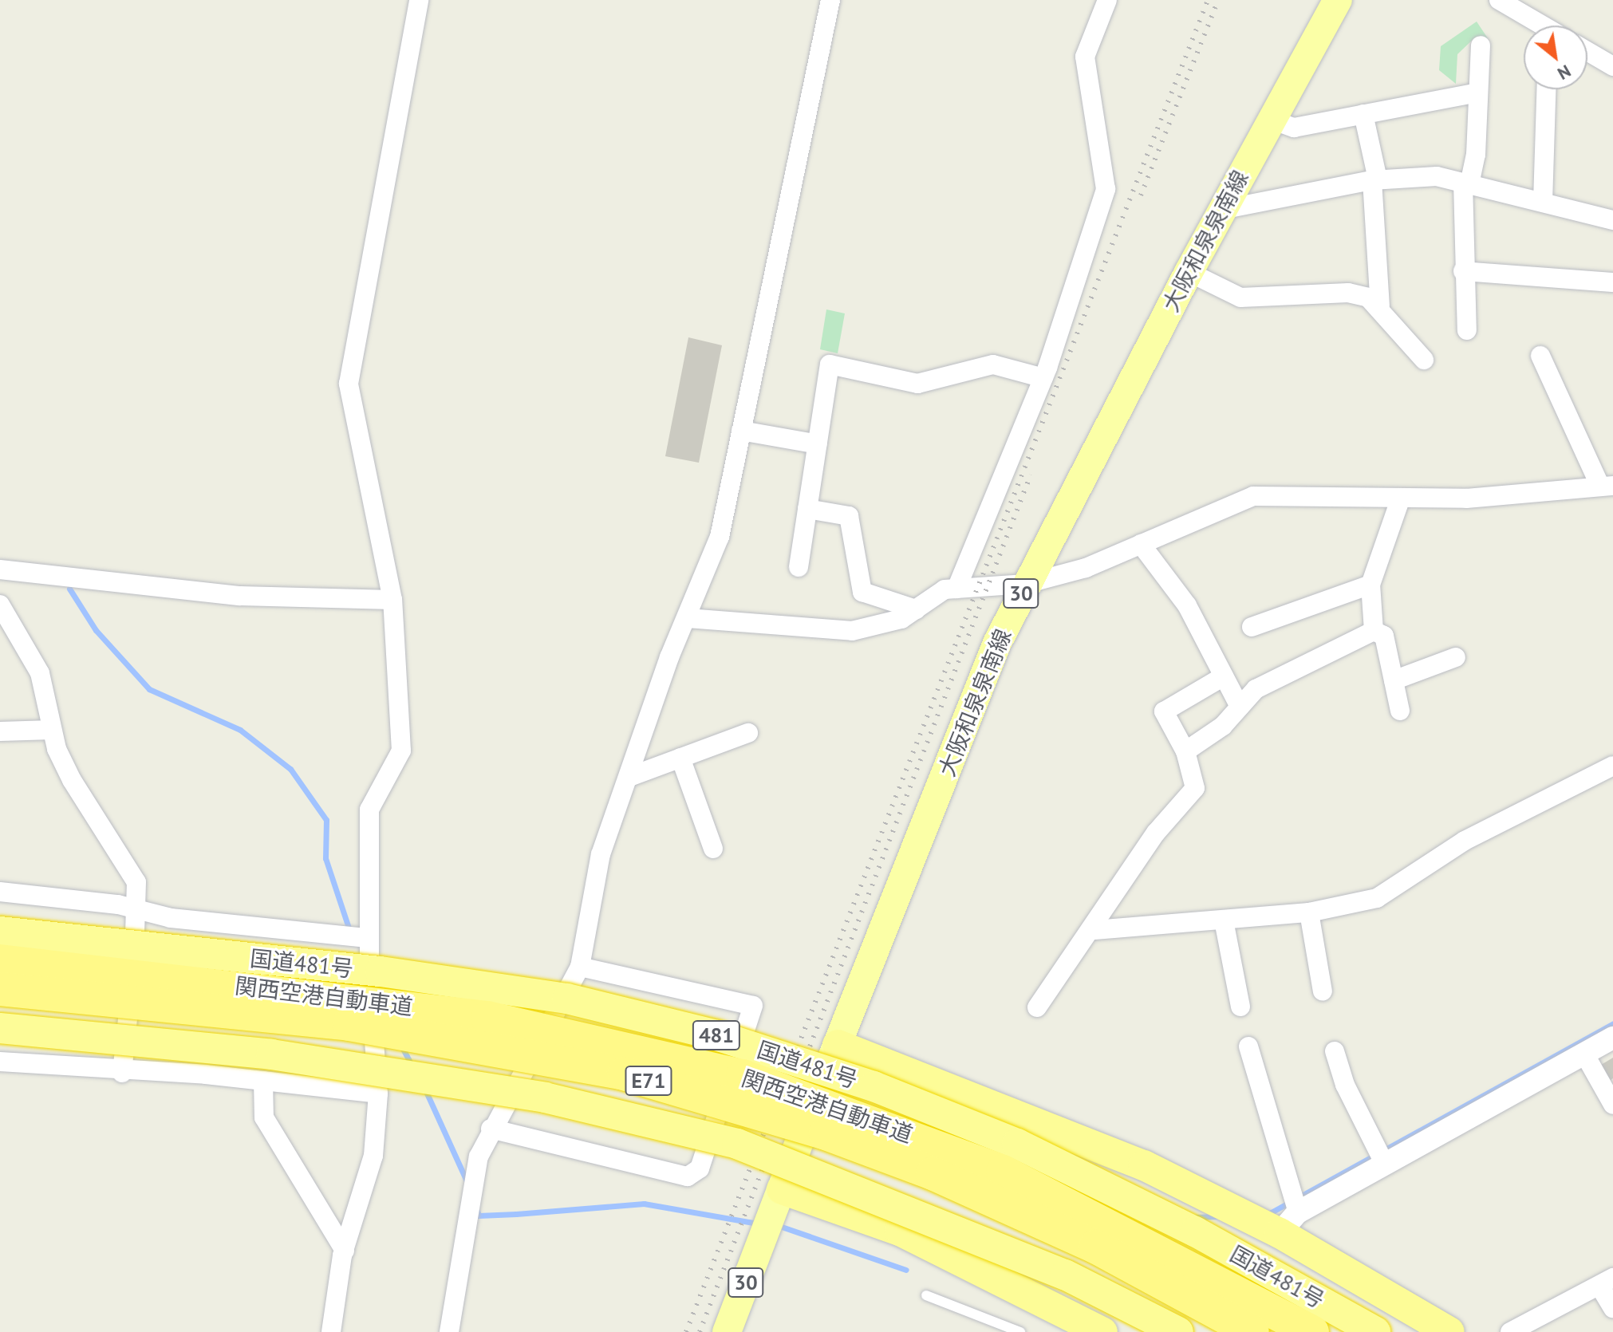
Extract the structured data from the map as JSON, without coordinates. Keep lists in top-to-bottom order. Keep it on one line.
{"streets":{"highway":["国道481号","関西空港自動車道","481","E71"],"main road":["大阪和泉泉南線","30"]},"north":"bottom right"}
